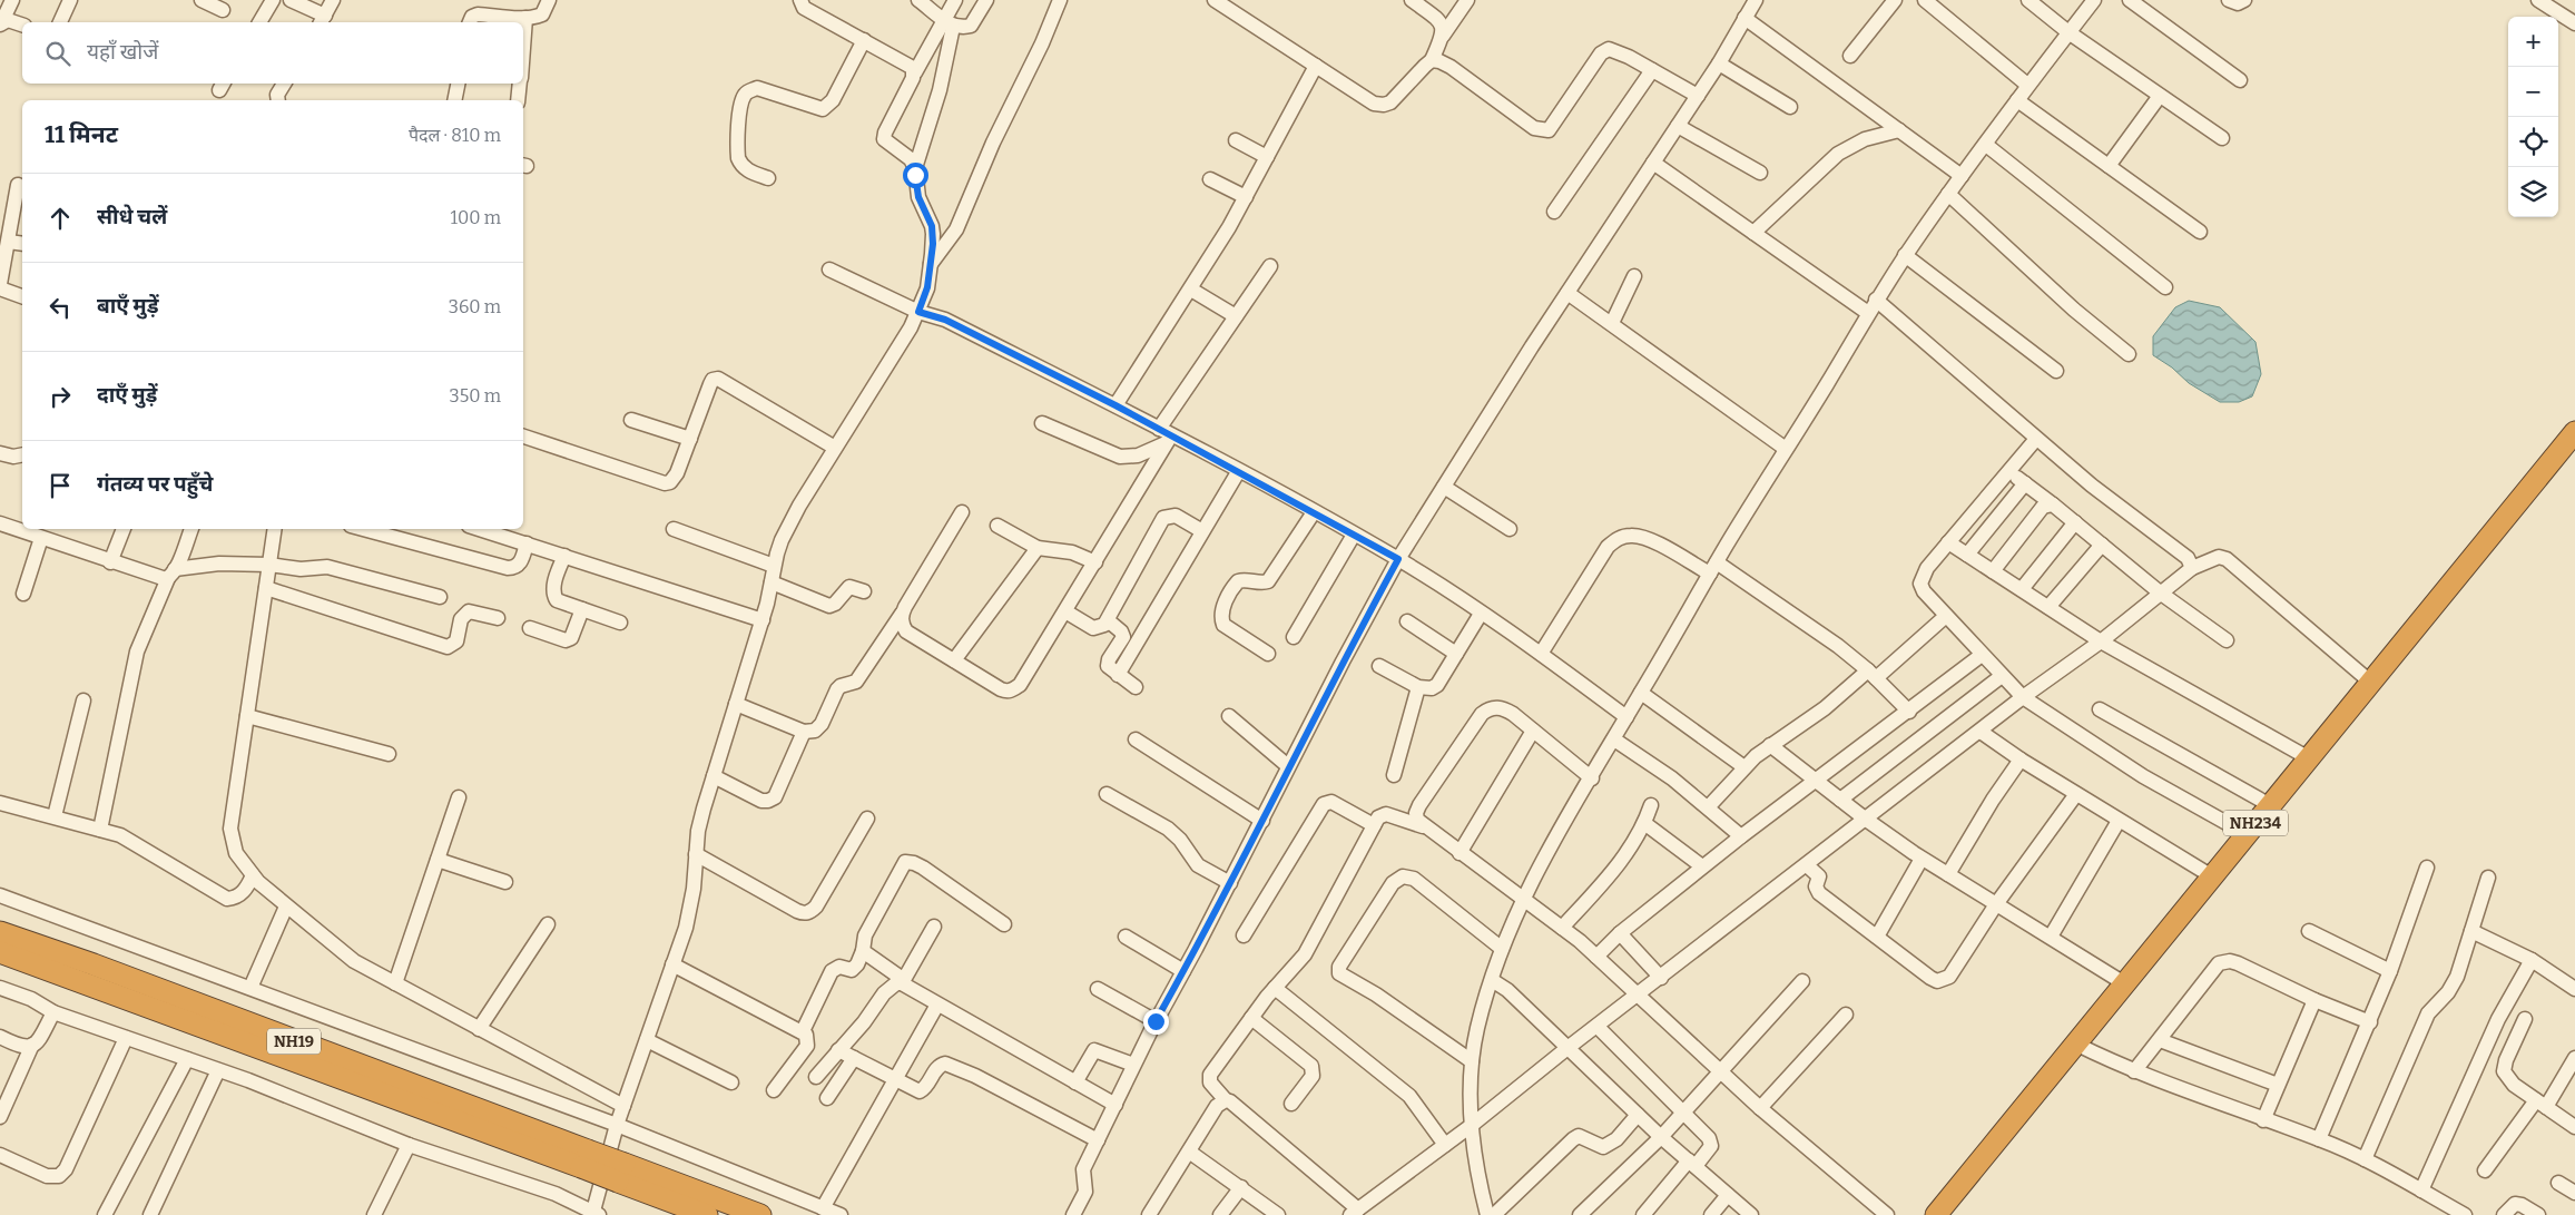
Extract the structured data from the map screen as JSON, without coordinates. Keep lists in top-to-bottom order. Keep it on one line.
{"streets":{"highway":["NH234","NH19"]},"page":{"map_buttons":["+","−"],"search":"यहाँ खोजें","heading":["11 मिनट","पैदल · 810 m"],"list":[["सीधे चलें","100 m"],["बाएँ मुड़ें","360 m"],["दाएँ मुड़ें","350 m"],"गंतव्य पर पहुँचे"]}}
